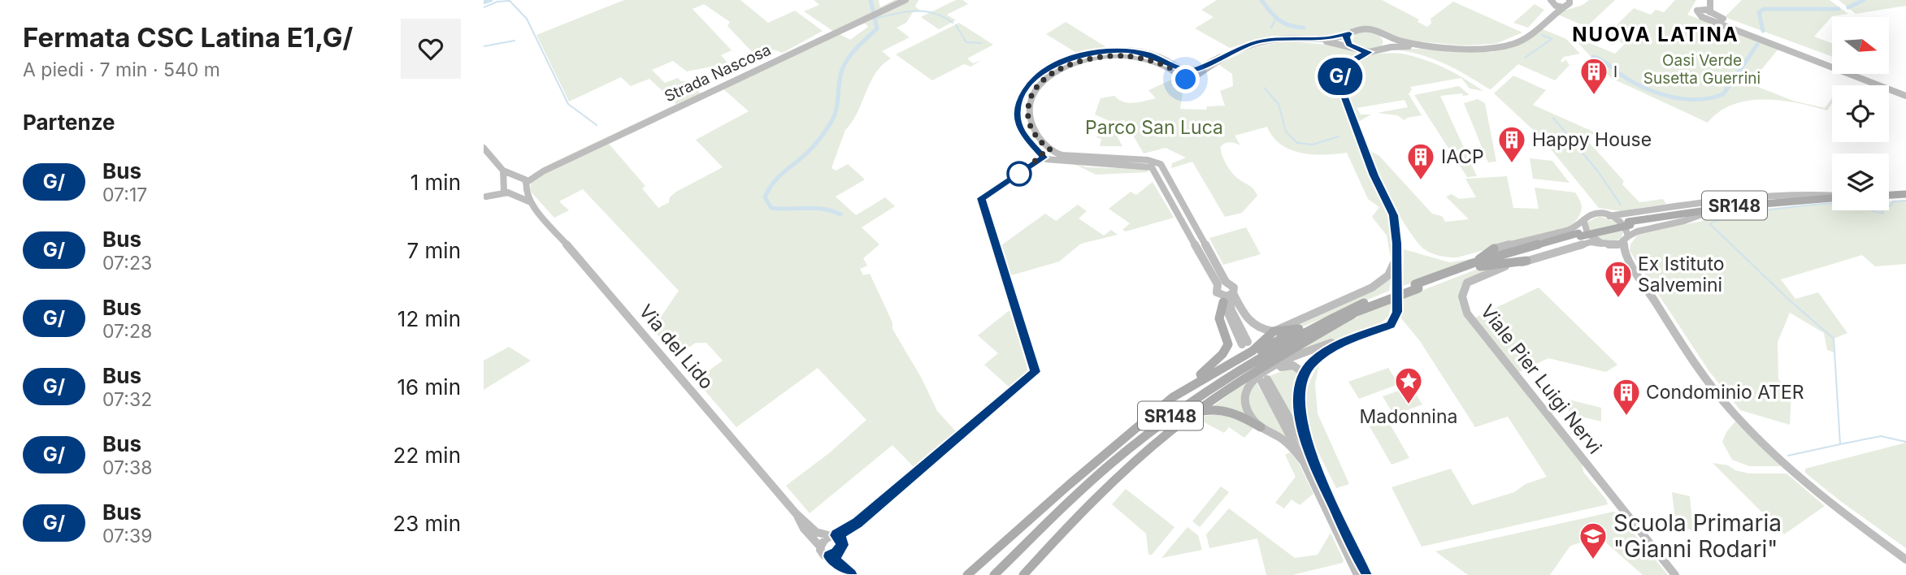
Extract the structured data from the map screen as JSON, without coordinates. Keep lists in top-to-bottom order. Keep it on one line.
{"streets":{"main road":["SR148"],"street":["Strada Nascosa","Via del Lido","Viale Pier Luigi Nervi"]},"crossings":[["Strada Nascosa","Via del Lido"]],"districts":["NUOVA LATINA"],"parks":["Oasi Verde Susetta Guerrini","Parco San Luca"],"places":{"building":["I","Happy House","IACP","Ex Istituto Salvemini","Condominio ATER"],"place":["Madonnina"],"school or university":["Scuola Primaria \"Gianni Rodari\""]},"lines":["bus line G/"],"north":"right","page":{"heading":[["Fermata CSC Latina E1,G/","A piedi · 7 min · 540 m"],"Partenze"],"on_map":"G/","list":[{"mark":"G/","name":"Bus","note":"07:17","value":"1 min"},{"mark":"G/","name":"Bus","note":"07:23","value":"7 min"},{"mark":"G/","name":"Bus","note":"07:28","value":"12 min"},{"mark":"G/","name":"Bus","note":"07:32","value":"16 min"},{"mark":"G/","name":"Bus","note":"07:38","value":"22 min"},{"mark":"G/","name":"Bus","note":"07:39","value":"23 min"}]}}
